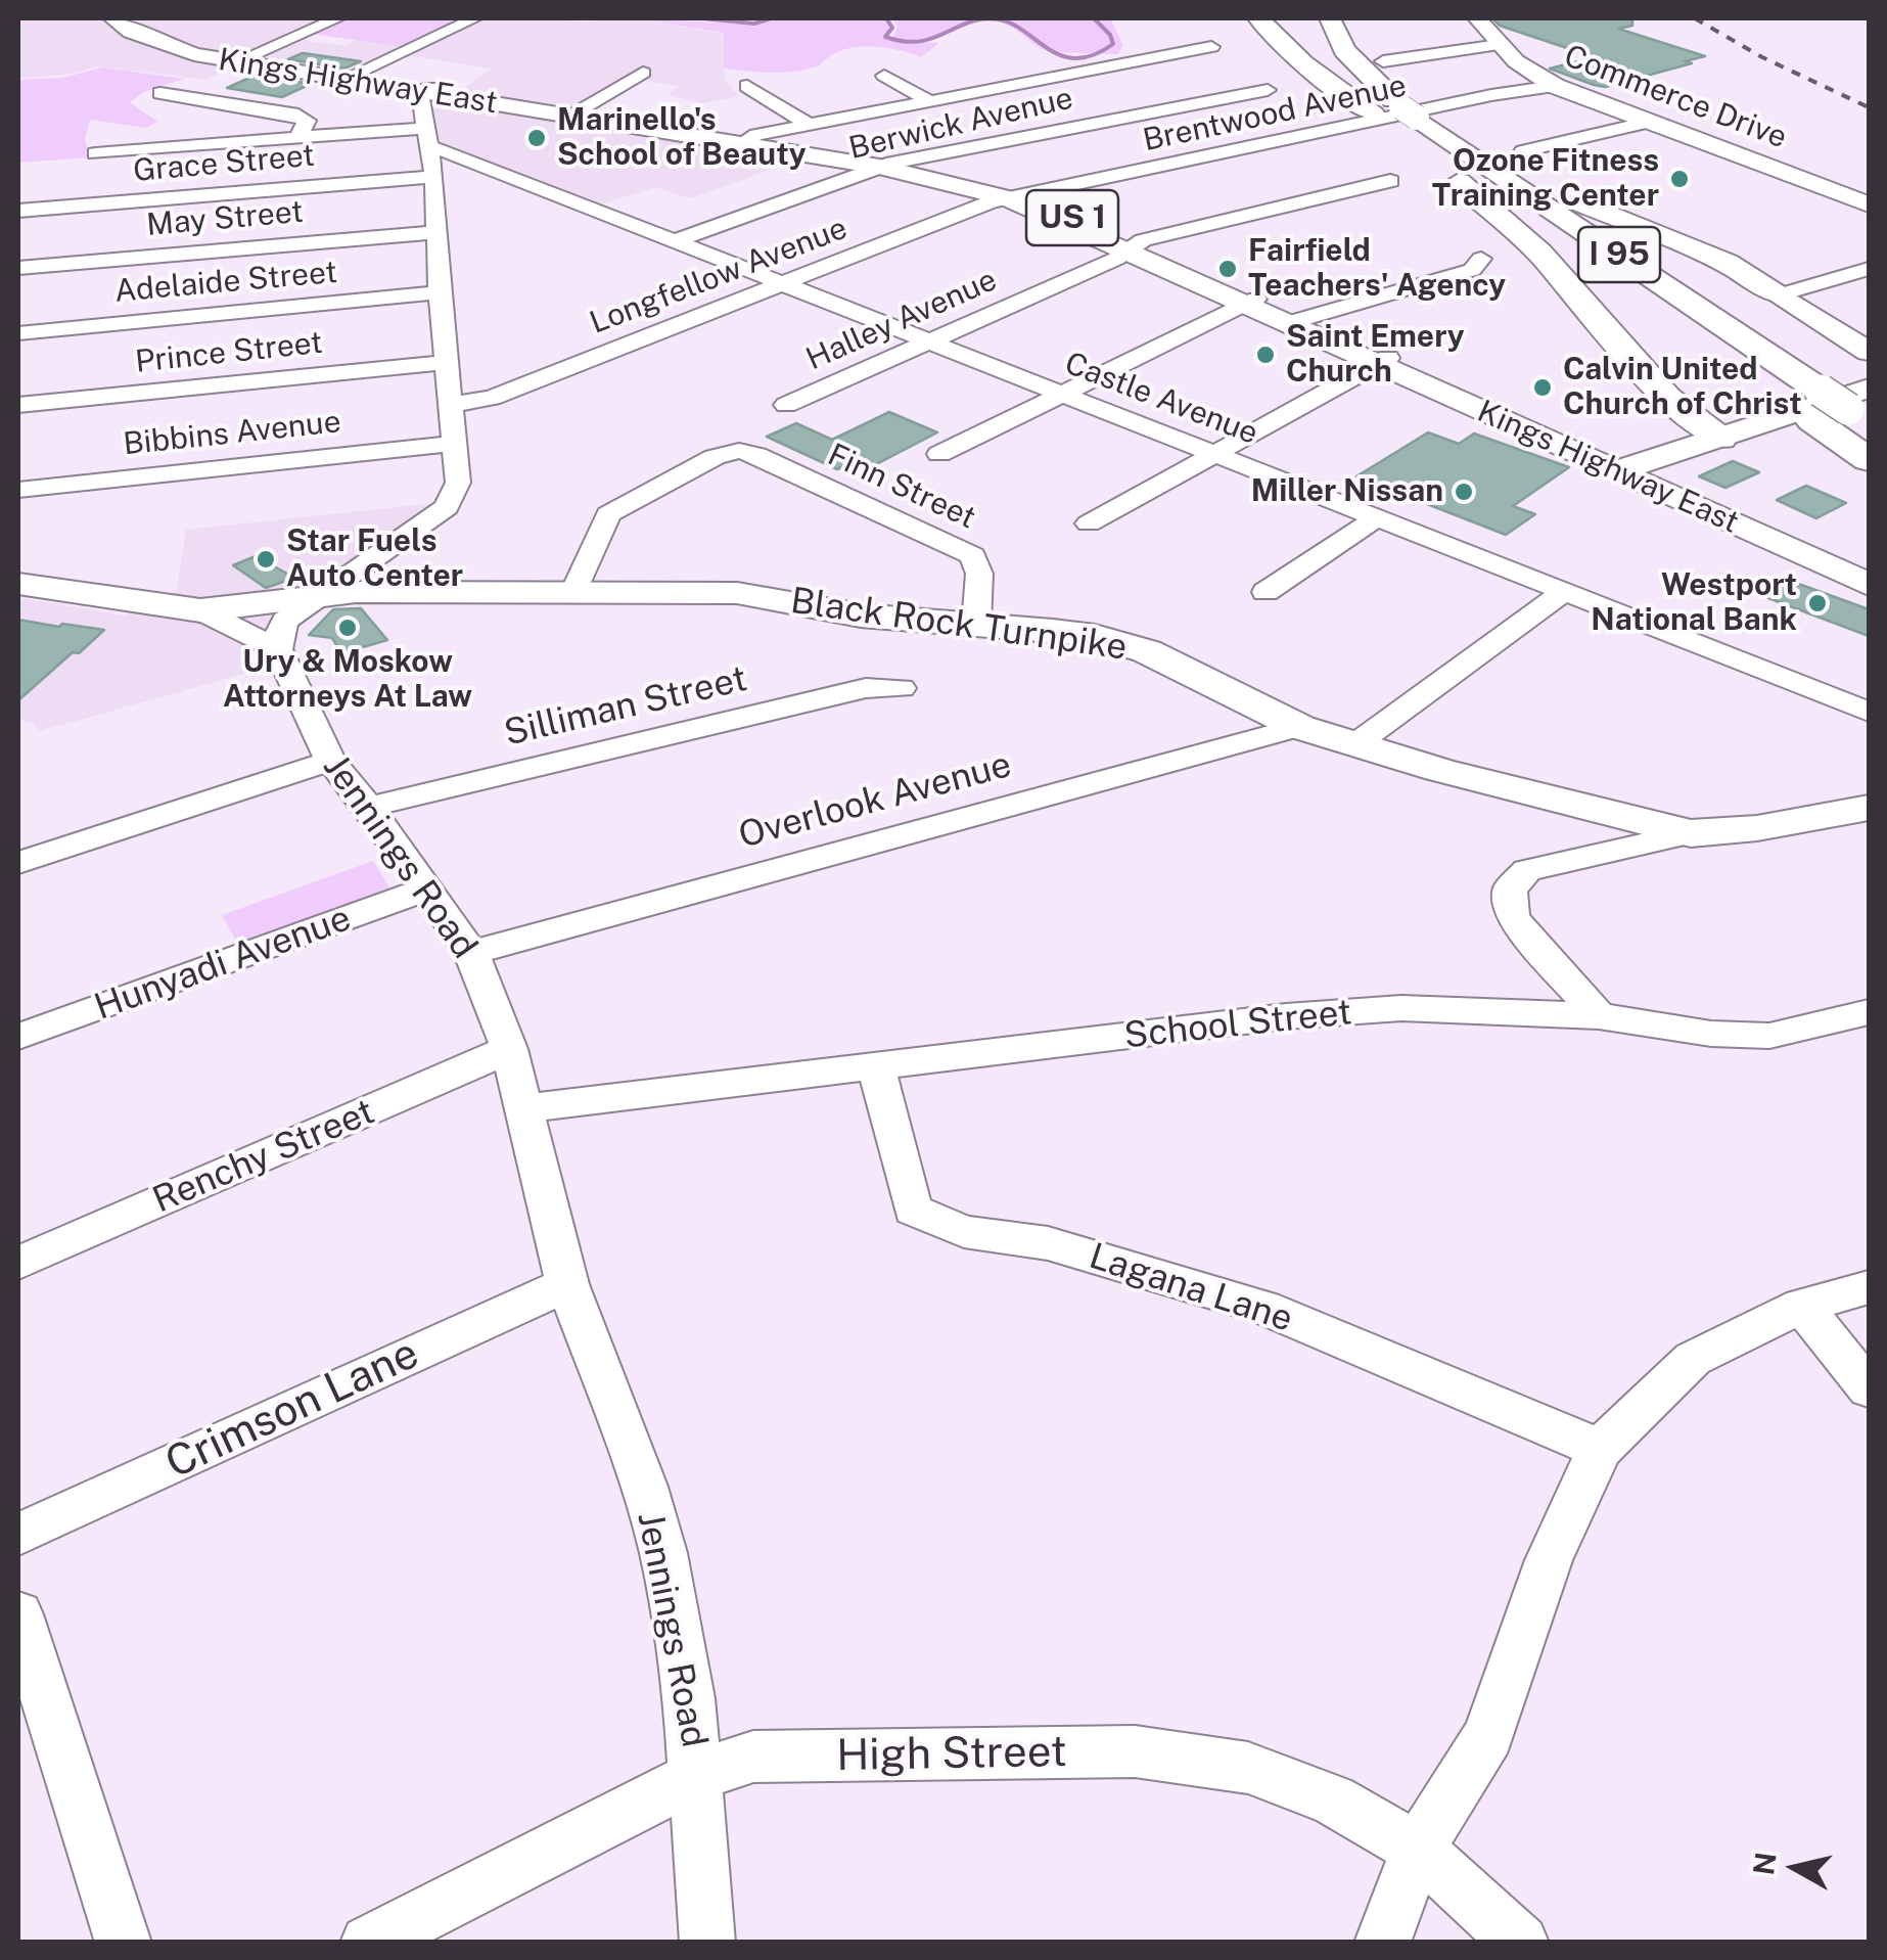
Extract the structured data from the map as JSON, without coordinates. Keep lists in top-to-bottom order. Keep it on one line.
{"streets":{"highway":["I 95"],"main road":["Kings Highway East","Commerce Drive","US 1","Black Rock Turnpike"],"street":["Brentwood Avenue","Berwick Avenue","Grace Street","May Street","Longfellow Avenue","Adelaide Street","Halley Avenue","Prince Street","Castle Avenue","Bibbins Avenue","Finn Street","Silliman Street","Overlook Avenue","Jennings Road","Hunyadi Avenue","School Street","Renchy Street","Lagana Lane","Crimson Lane","High Street"]},"crossings":[["Kings Highway East","Brentwood Avenue"],["Kings Highway East","Berwick Avenue"],["Kings Highway East","Grace Street"],["Kings Highway East","Longfellow Avenue"],["Kings Highway East","Halley Avenue"],["Kings Highway East","Castle Avenue"],["Commerce Drive","Brentwood Avenue"],["Brentwood Avenue","Longfellow Avenue"],["Berwick Avenue","Castle Avenue"],["Grace Street","Castle Avenue"],["Longfellow Avenue","Castle Avenue"],["Halley Avenue","Castle Avenue"],["Finn Street","Black Rock Turnpike"],["Black Rock Turnpike","Overlook Avenue"],["Silliman Street","Jennings Road"],["Overlook Avenue","Jennings Road"],["Jennings Road","Hunyadi Avenue"],["Jennings Road","School Street"],["Jennings Road","Renchy Street"],["Jennings Road","Crimson Lane"],["Jennings Road","High Street"],["School Street","Lagana Lane"]],"places":["Marinello's School of Beauty","Ozone Fitness Training Center","Fairfield Teachers' Agency","Saint Emery Church","Calvin United Church of Christ","Miller Nissan","Star Fuels Auto Center","Westport National Bank","Ury & Moskow Attorneys At Law"],"north":"left"}
